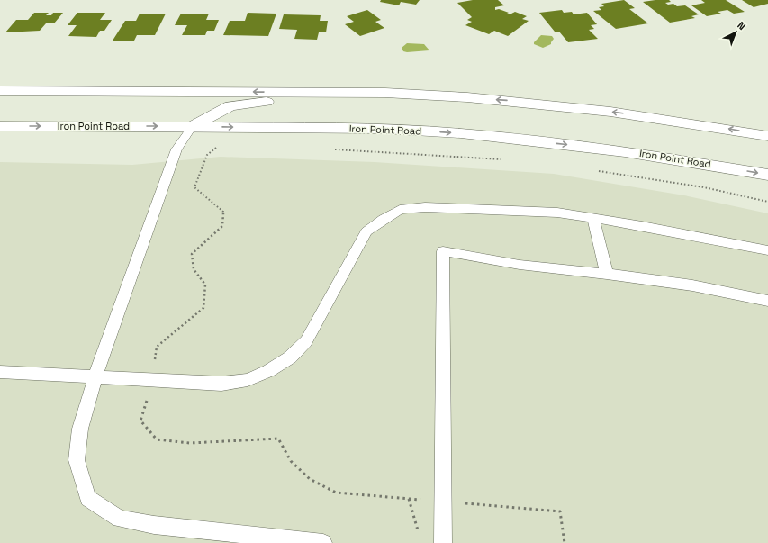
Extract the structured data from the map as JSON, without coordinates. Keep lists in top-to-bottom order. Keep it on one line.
{"streets":{"main road":["Iron Point Road"]},"north":"top right"}
